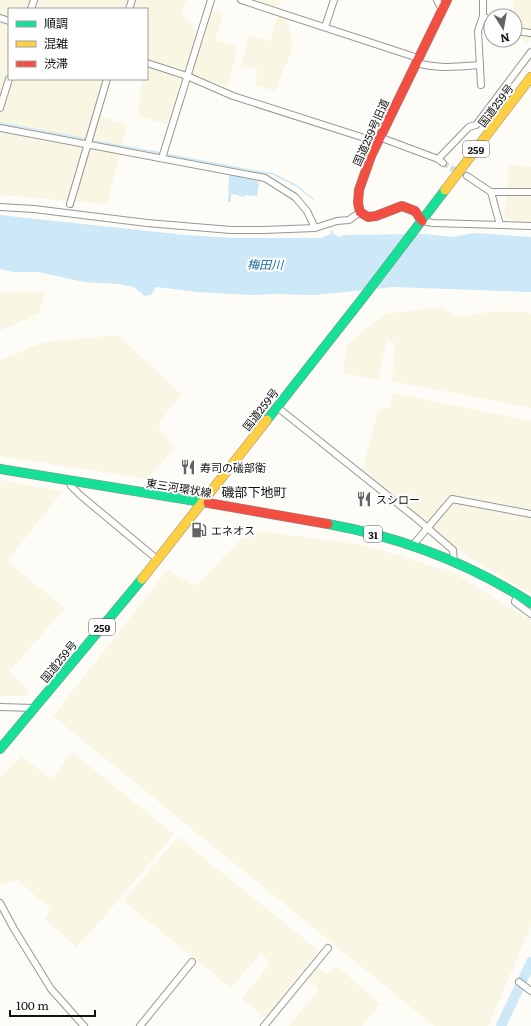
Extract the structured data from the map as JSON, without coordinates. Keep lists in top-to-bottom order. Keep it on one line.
{"streets":{"main road":["国道259号","国道259号旧道","259","東三河環状線","31"]},"crossings":[["国道259号","東三河環状線"]],"districts":["磯部下地町"],"water":["梅田川"],"places":{"restaurant":["寿司の礒部衛","スシロー"],"fuel station":["エネオス"]},"legend":["順調","混雑","渋滞"],"scale_bar":"100 m","north":"bottom"}
